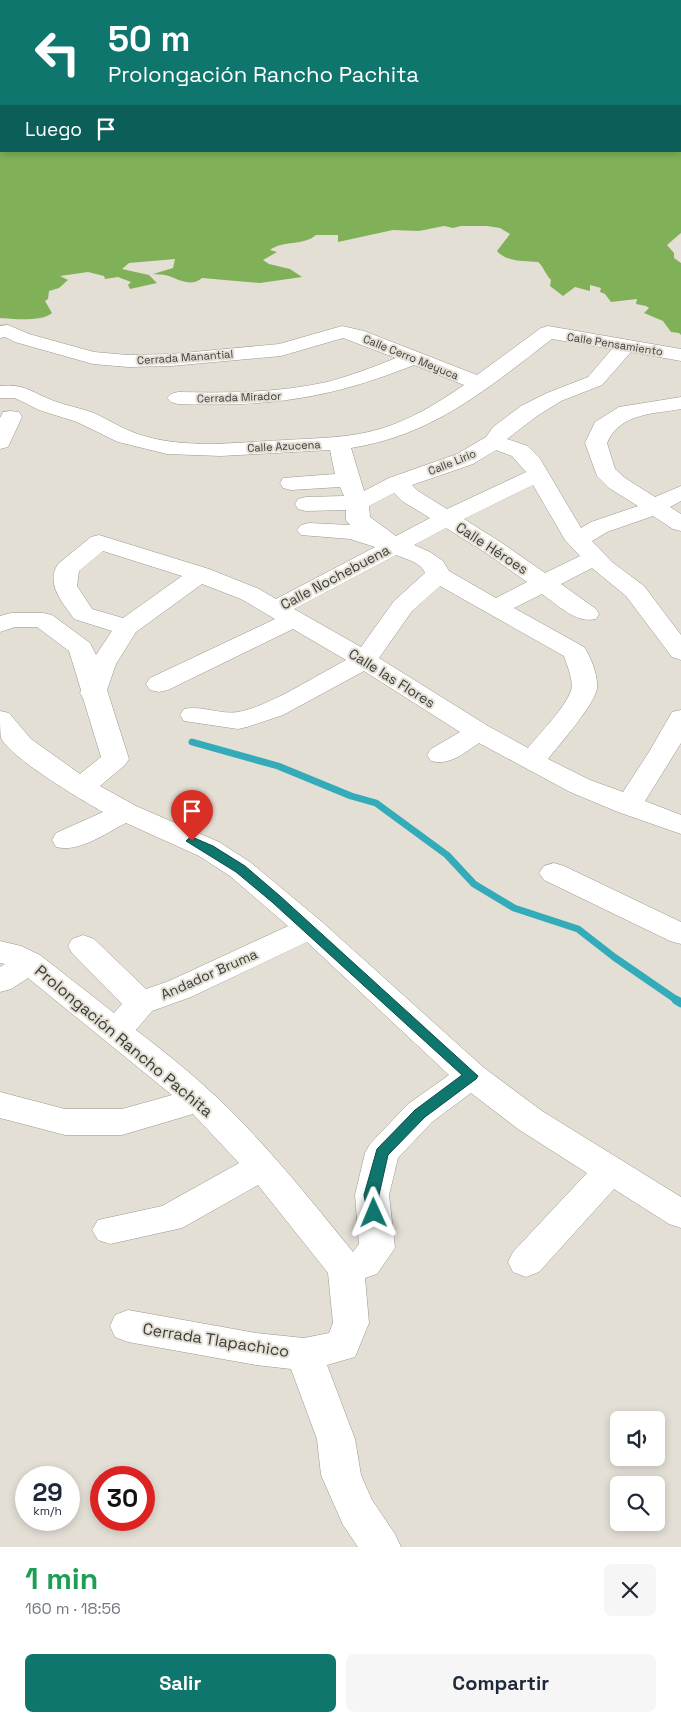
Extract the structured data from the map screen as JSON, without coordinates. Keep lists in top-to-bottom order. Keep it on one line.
{"streets":{"street":["Calle Pensamiento","Cerrada Manantial","Calle Cerro Meyuca","Cerrada Mirador","Calle Azucena","Calle Lirio","Calle Héroes","Calle Nochebuena","Calle las Flores","Andador Bruma","Prolongación Rancho Pachita","Cerrada Tlapachico"]},"crossings":[["Calle Pensamiento","Calle Azucena"],["Calle Pensamiento","Calle Lirio"],["Cerrada Manantial","Calle Cerro Meyuca"],["Calle Cerro Meyuca","Cerrada Mirador"],["Calle Cerro Meyuca","Calle Azucena"],["Calle Lirio","Calle Héroes"],["Calle Lirio","Calle Nochebuena"],["Calle Nochebuena","Calle las Flores"],["Andador Bruma","Prolongación Rancho Pachita"],["Prolongación Rancho Pachita","Cerrada Tlapachico"]],"page":{"turn":["50 m","Prolongación Rancho Pachita"],"then":"Luego","speed":"29 km/h","limit":"30","heading":["1 min","160 m · 18:56"],"buttons":["Salir","Compartir"]}}
